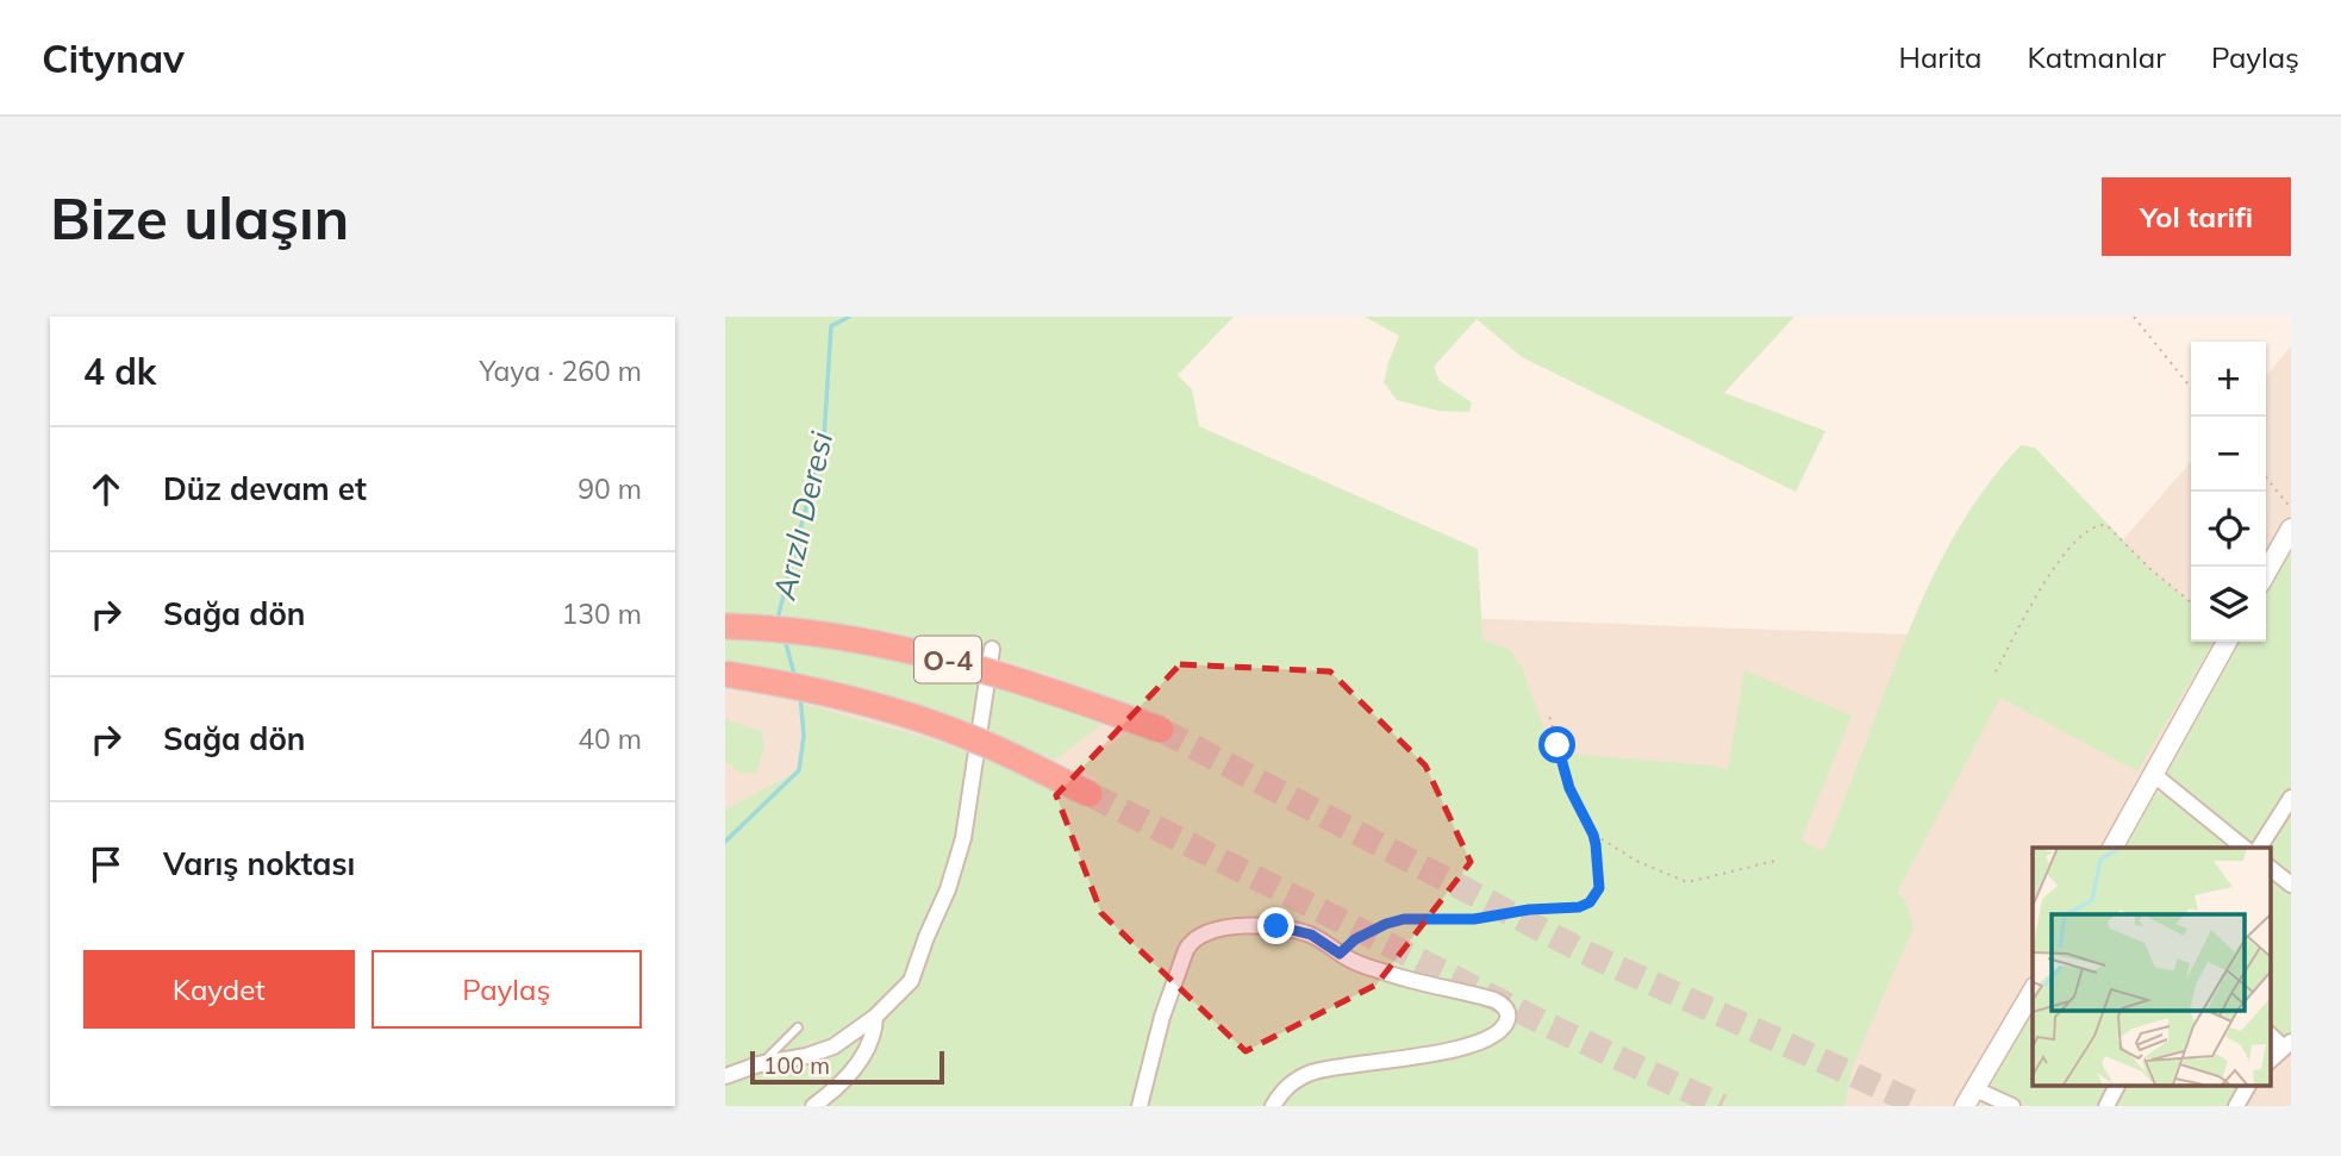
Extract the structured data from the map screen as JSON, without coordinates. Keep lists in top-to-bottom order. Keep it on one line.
{"streets":{"highway":["O-4"]},"water":["Arızlı Deresi"],"scale_bar":"100 m","page":{"header":"Citynav","nav":["Harita","Katmanlar","Paylaş"],"buttons":["Yol tarifi",["Kaydet","Paylaş"]],"title":"Bize ulaşın","heading":["4 dk","Yaya · 260 m"],"map_buttons":["+","−"],"list":[["Düz devam et","90 m"],["Sağa dön","130 m"],["Sağa dön","40 m"],"Varış noktası"],"scale":"100 m"}}
